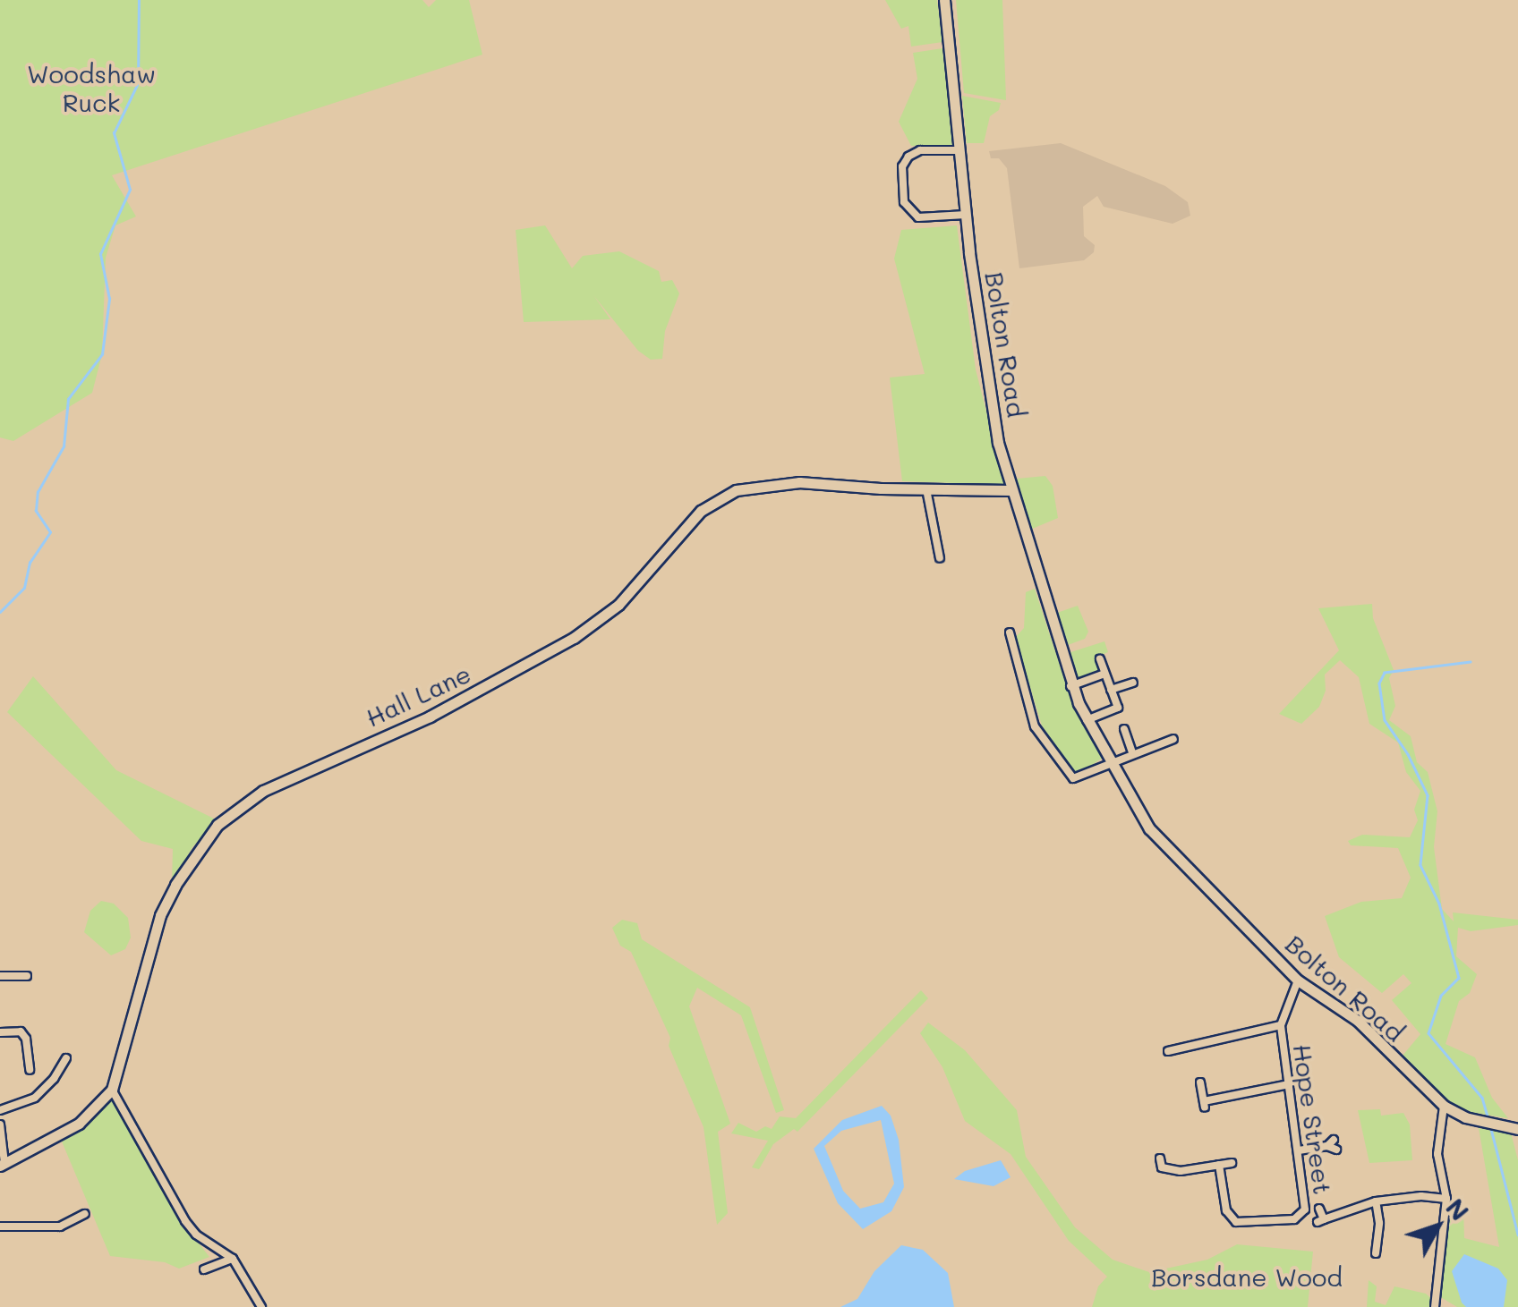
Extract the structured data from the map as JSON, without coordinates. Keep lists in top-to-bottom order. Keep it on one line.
{"streets":{"main road":["Bolton Road","Hall Lane"],"street":["Hope Street"]},"crossings":[["Bolton Road","Hall Lane"],["Bolton Road","Hope Street"]],"parks":["Woodshaw Ruck","Borsdane Wood"],"north":"top right"}
